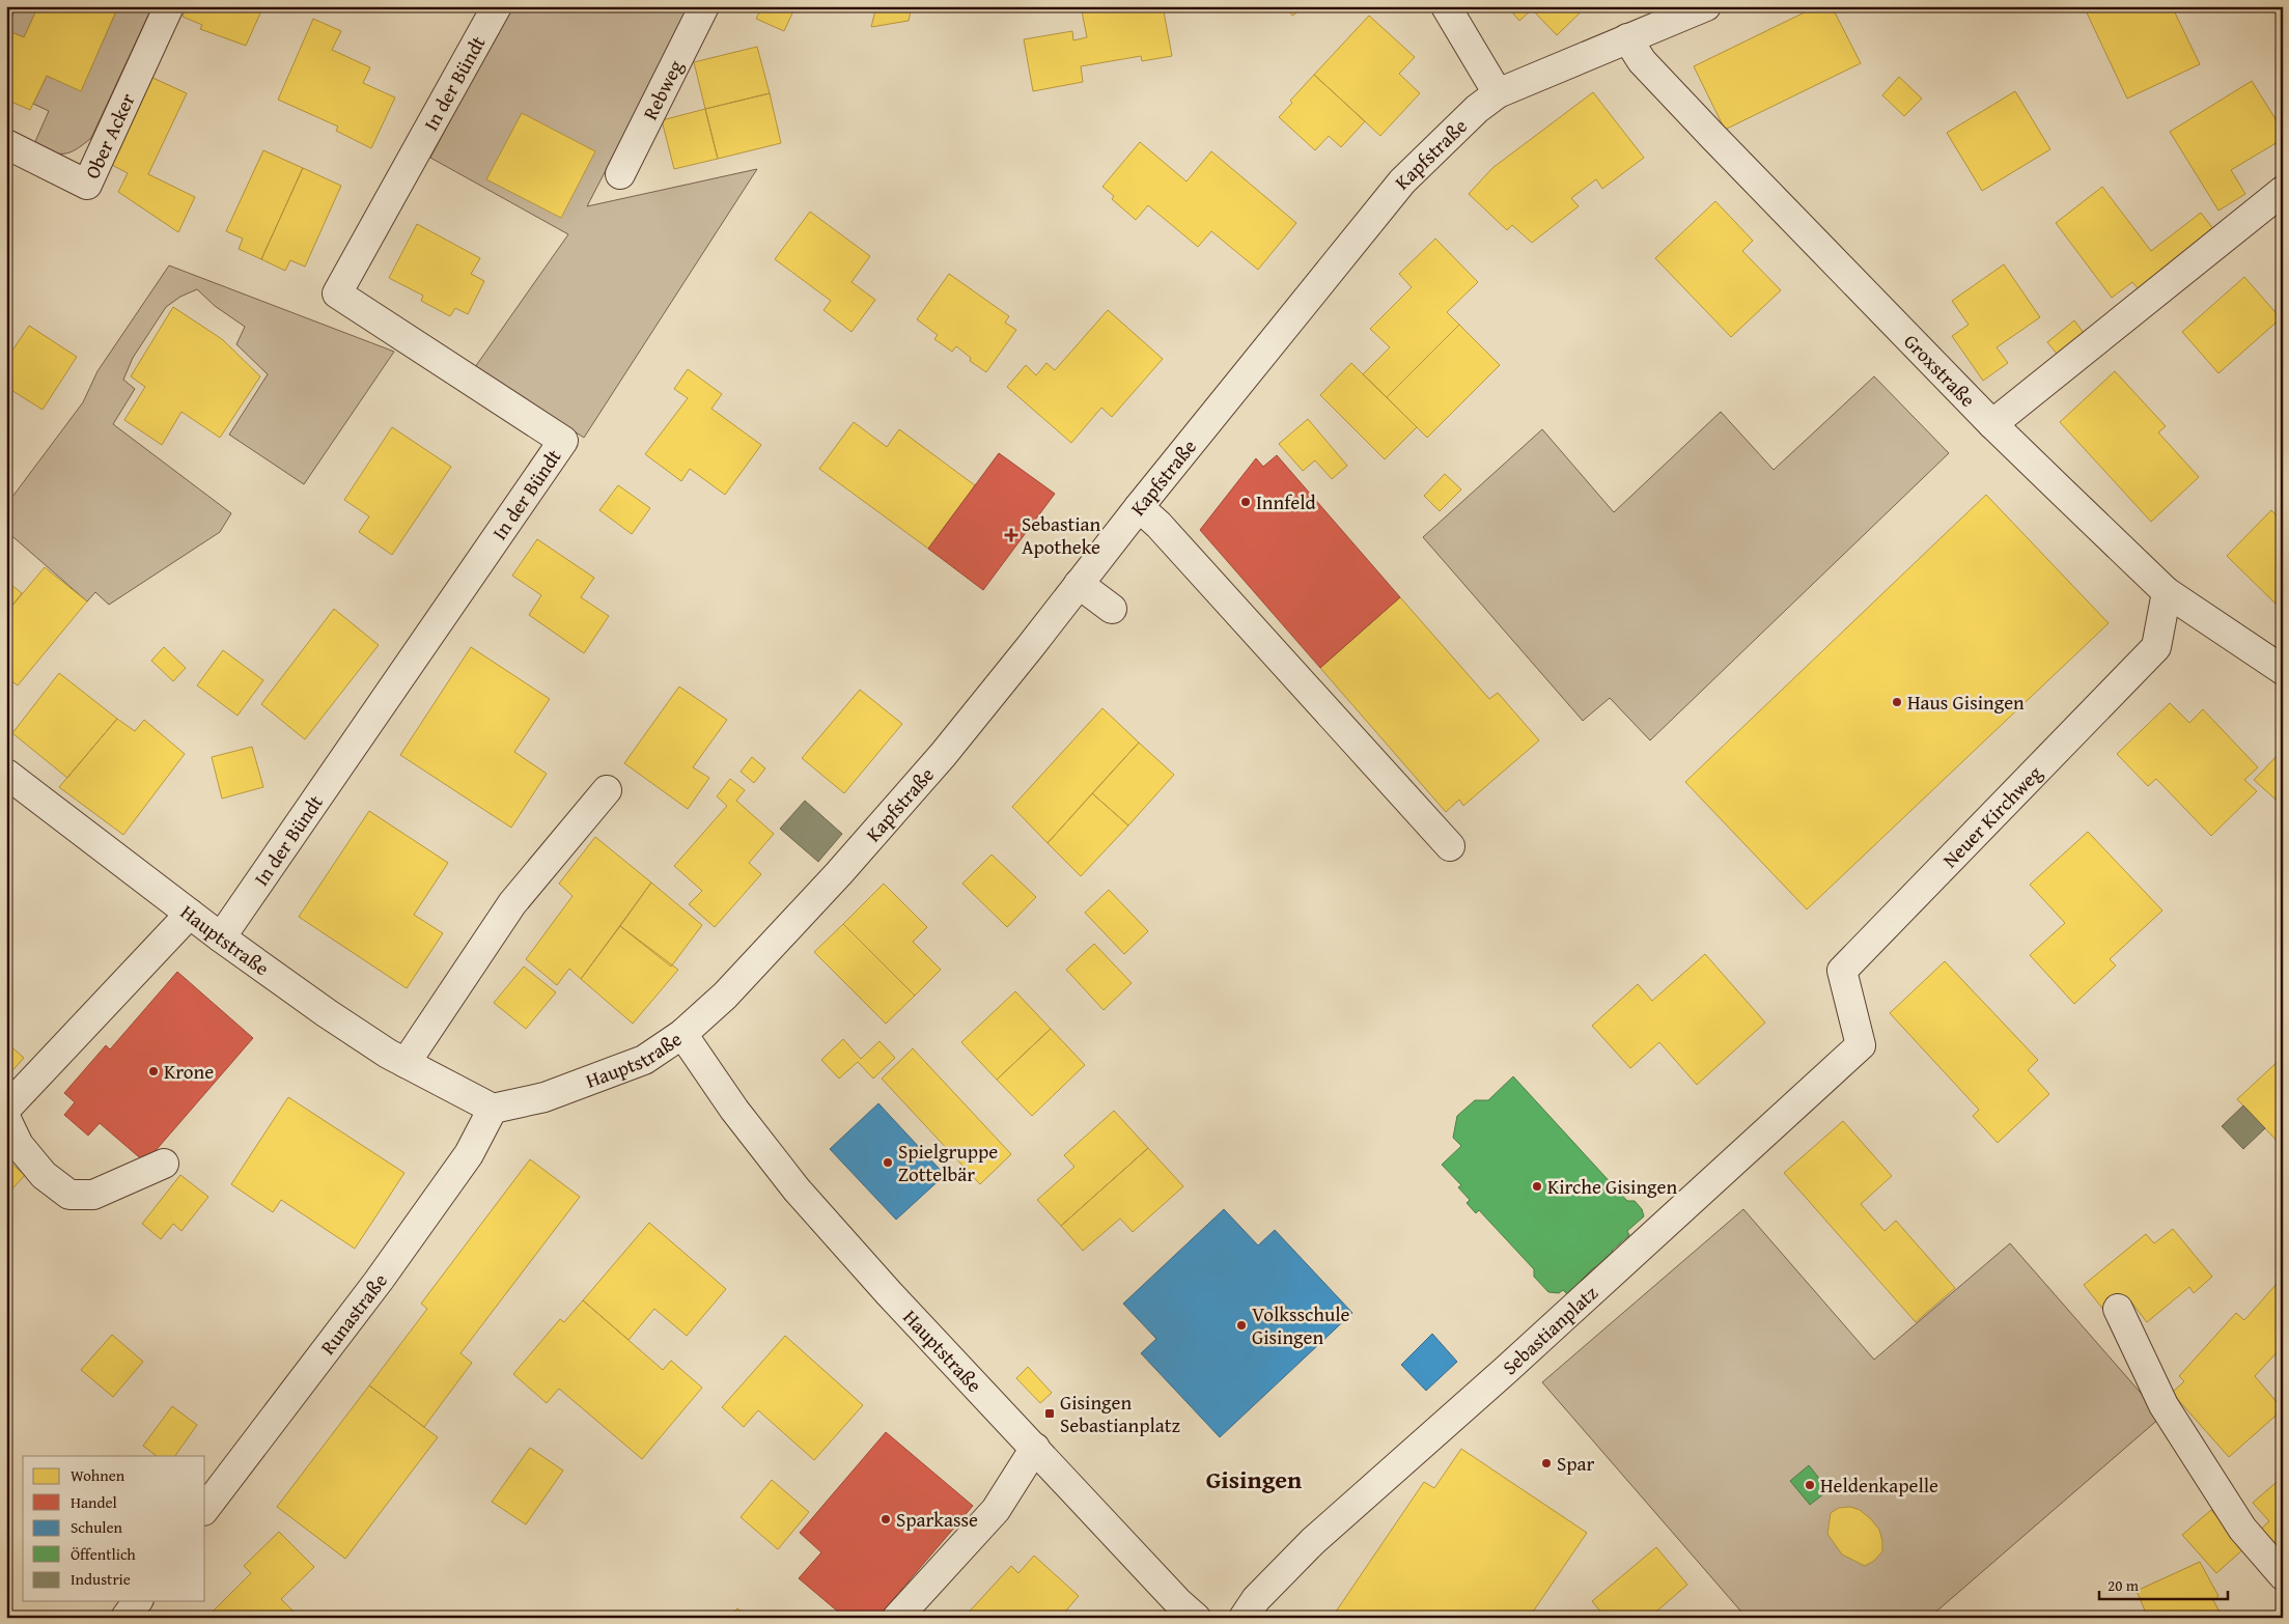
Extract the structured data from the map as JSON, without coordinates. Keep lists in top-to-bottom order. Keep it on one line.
{"streets":{"street":["In der Bündt","Rebweg","Ober Acker","Kapfstraße","Groxstraße","Neuer Kirchweg","Hauptstraße","Runastraße","Sebastianplatz"]},"crossings":[["In der Bündt","Hauptstraße"],["Kapfstraße","Groxstraße"],["Kapfstraße","Hauptstraße"],["Groxstraße","Neuer Kirchweg"],["Neuer Kirchweg","Sebastianplatz"],["Hauptstraße","Runastraße"]],"districts":["Gisingen"],"places":{"other":["Innfeld","Haus Gisingen","Krone","Spielgruppe Zottelbär","Kirche Gisingen","Volksschule Gisingen","Spar","Heldenkapelle","Sparkasse"],"health":["Sebastian Apotheke"],"transit":["Gisingen Sebastianplatz"]},"legend":["Wohnen","Handel","Schulen","Öffentlich","Industrie"],"scale_bar":"20 m"}
